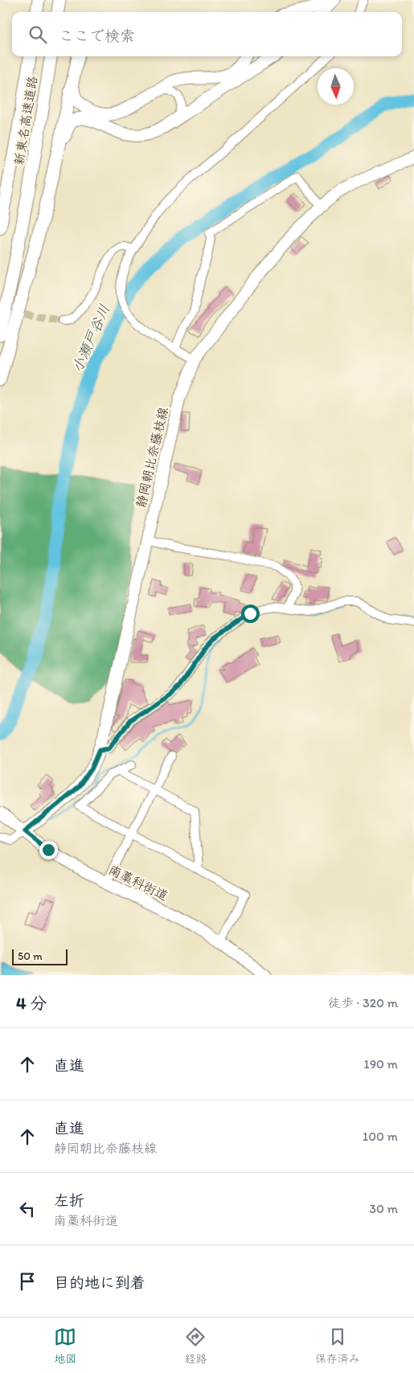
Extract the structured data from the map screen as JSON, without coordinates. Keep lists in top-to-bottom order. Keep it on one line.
{"streets":{"highway":["新東名高速道路"],"main road":["静岡朝比奈藤枝線","南藁科街道"]},"crossings":[["静岡朝比奈藤枝線","南藁科街道"]],"water":["小瀬戸谷川"],"scale_bar":"50 m","north":"bottom","page":{"search":"ここで検索","scale":"50 m","heading":["4 分","徒歩 · 320 m"],"list":[["直進","190 m"],["直進","静岡朝比奈藤枝線","100 m"],["左折","南藁科街道","30 m"],"目的地に到着"],"nav":["地図","経路","保存済み"]}}
